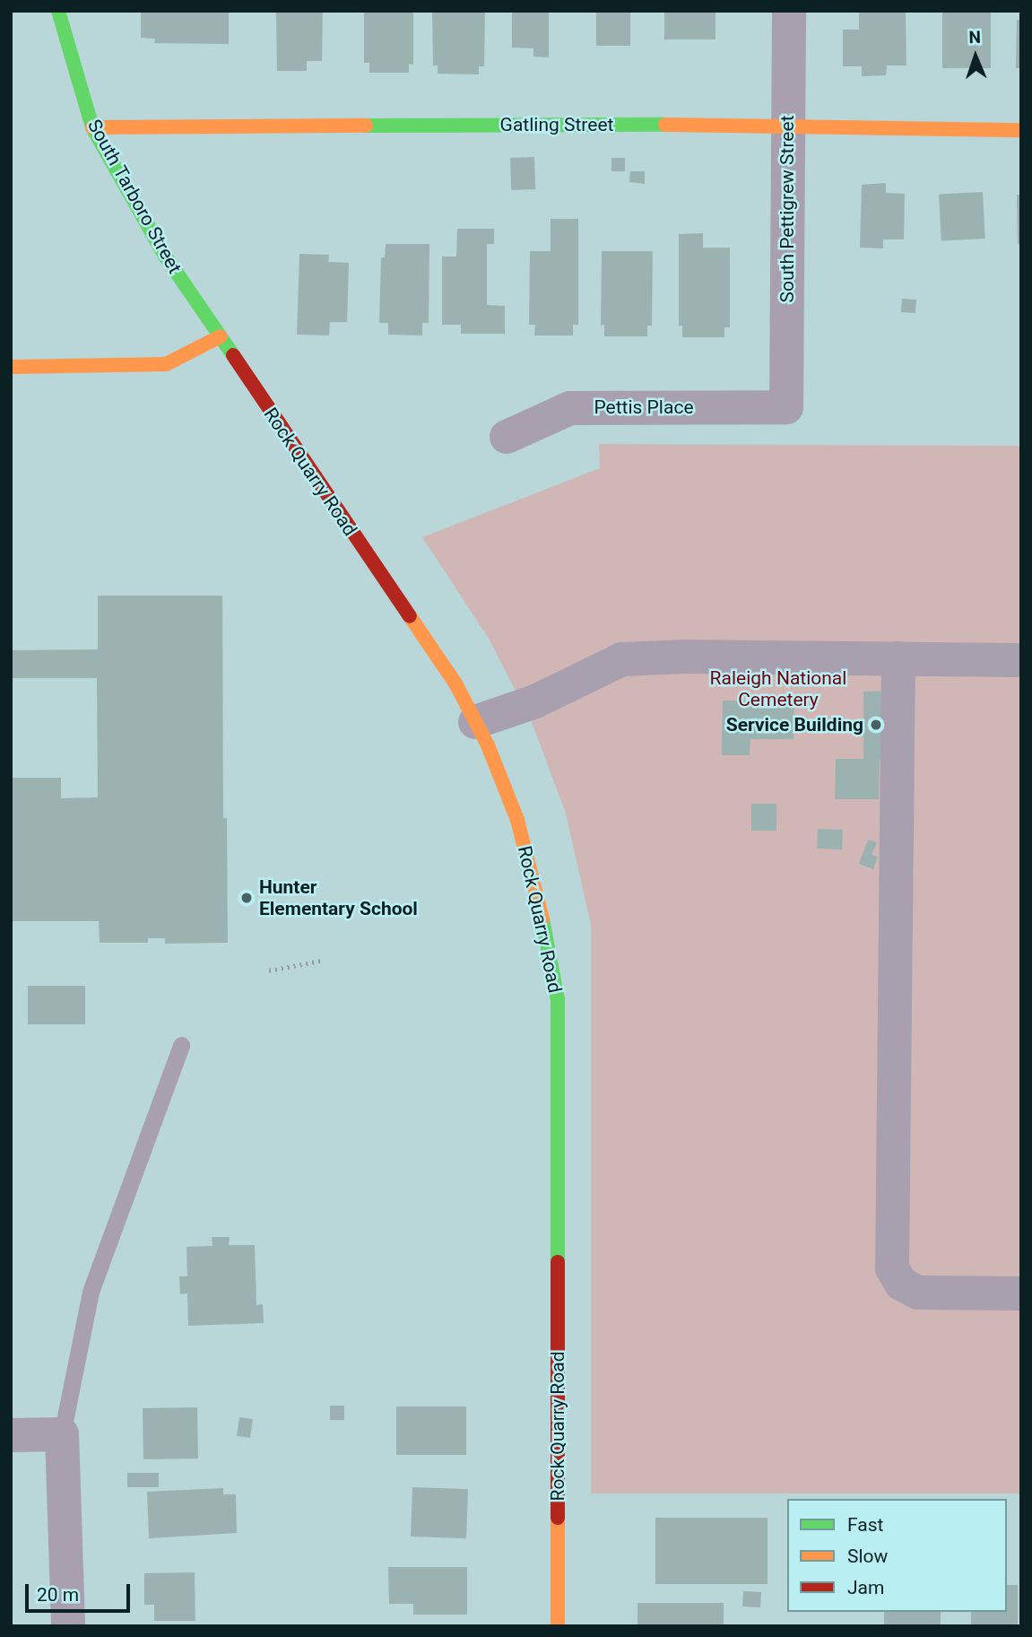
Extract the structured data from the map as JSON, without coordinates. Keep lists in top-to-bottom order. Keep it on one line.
{"streets":{"main road":["Gatling Street","South Tarboro Street","Rock Quarry Road"],"street":["South Pettigrew Street","Pettis Place"]},"crossings":[["Gatling Street","South Tarboro Street"],["Gatling Street","South Pettigrew Street"],["South Tarboro Street","Rock Quarry Road"],["South Pettigrew Street","Pettis Place"]],"parks":["Raleigh National Cemetery"],"places":["Service Building","Hunter Elementary School"],"legend":["Fast","Slow","Jam"],"scale_bar":"20 m","north":"top"}
